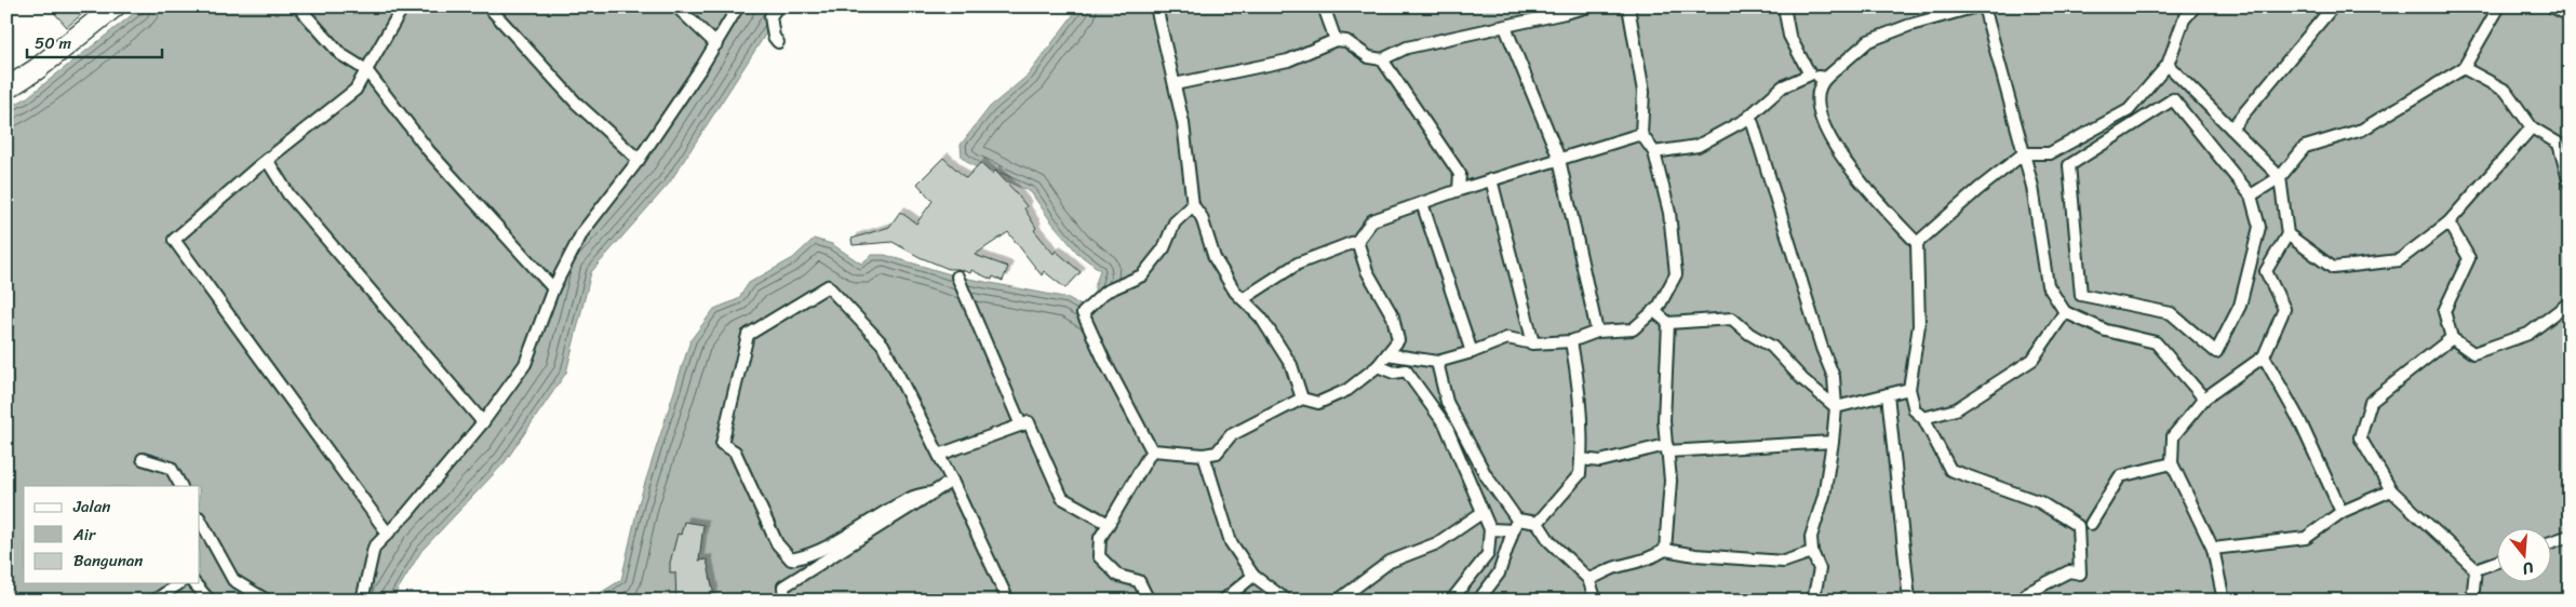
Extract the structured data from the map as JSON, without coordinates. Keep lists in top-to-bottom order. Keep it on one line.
{"legend":["Jalan","Air","Bangunan"],"scale_bar":"50 m","north":"bottom"}
